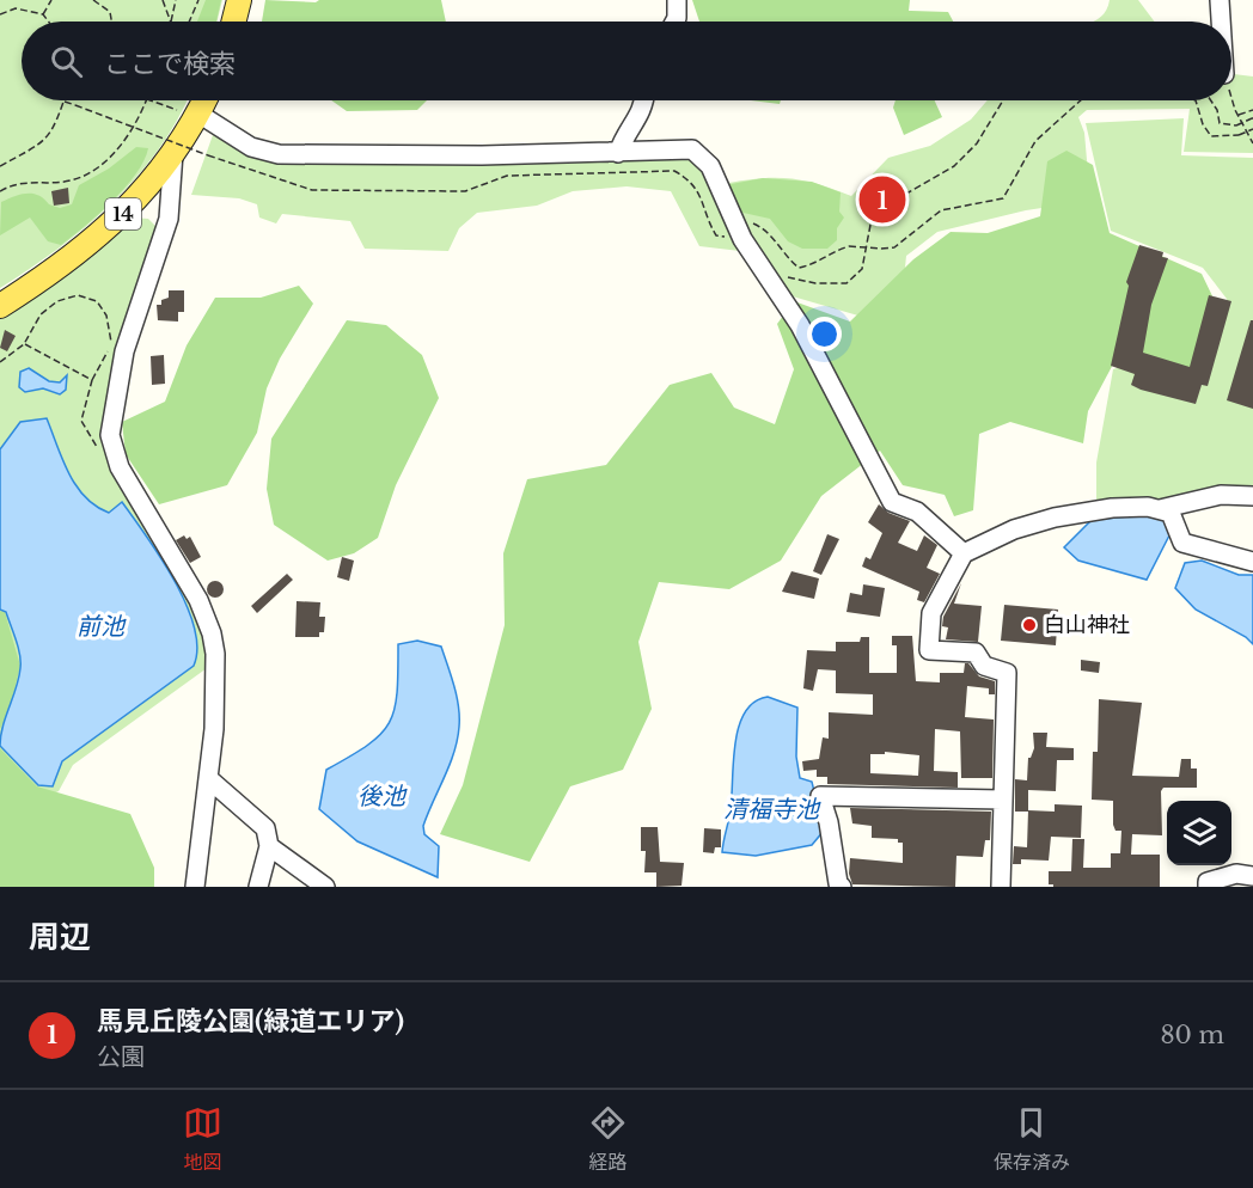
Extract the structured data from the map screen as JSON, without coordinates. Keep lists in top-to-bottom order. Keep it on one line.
{"streets":{"main road":["14"]},"water":["前池","後池","清福寺池"],"places":["白山神社"],"page":{"search":"ここで検索","pins":"1","heading":"周辺","list":[{"mark":"1","name":"馬見丘陵公園(緑道エリア)","note":"公園","value":"80 m"}],"nav":["地図","経路","保存済み"]}}
